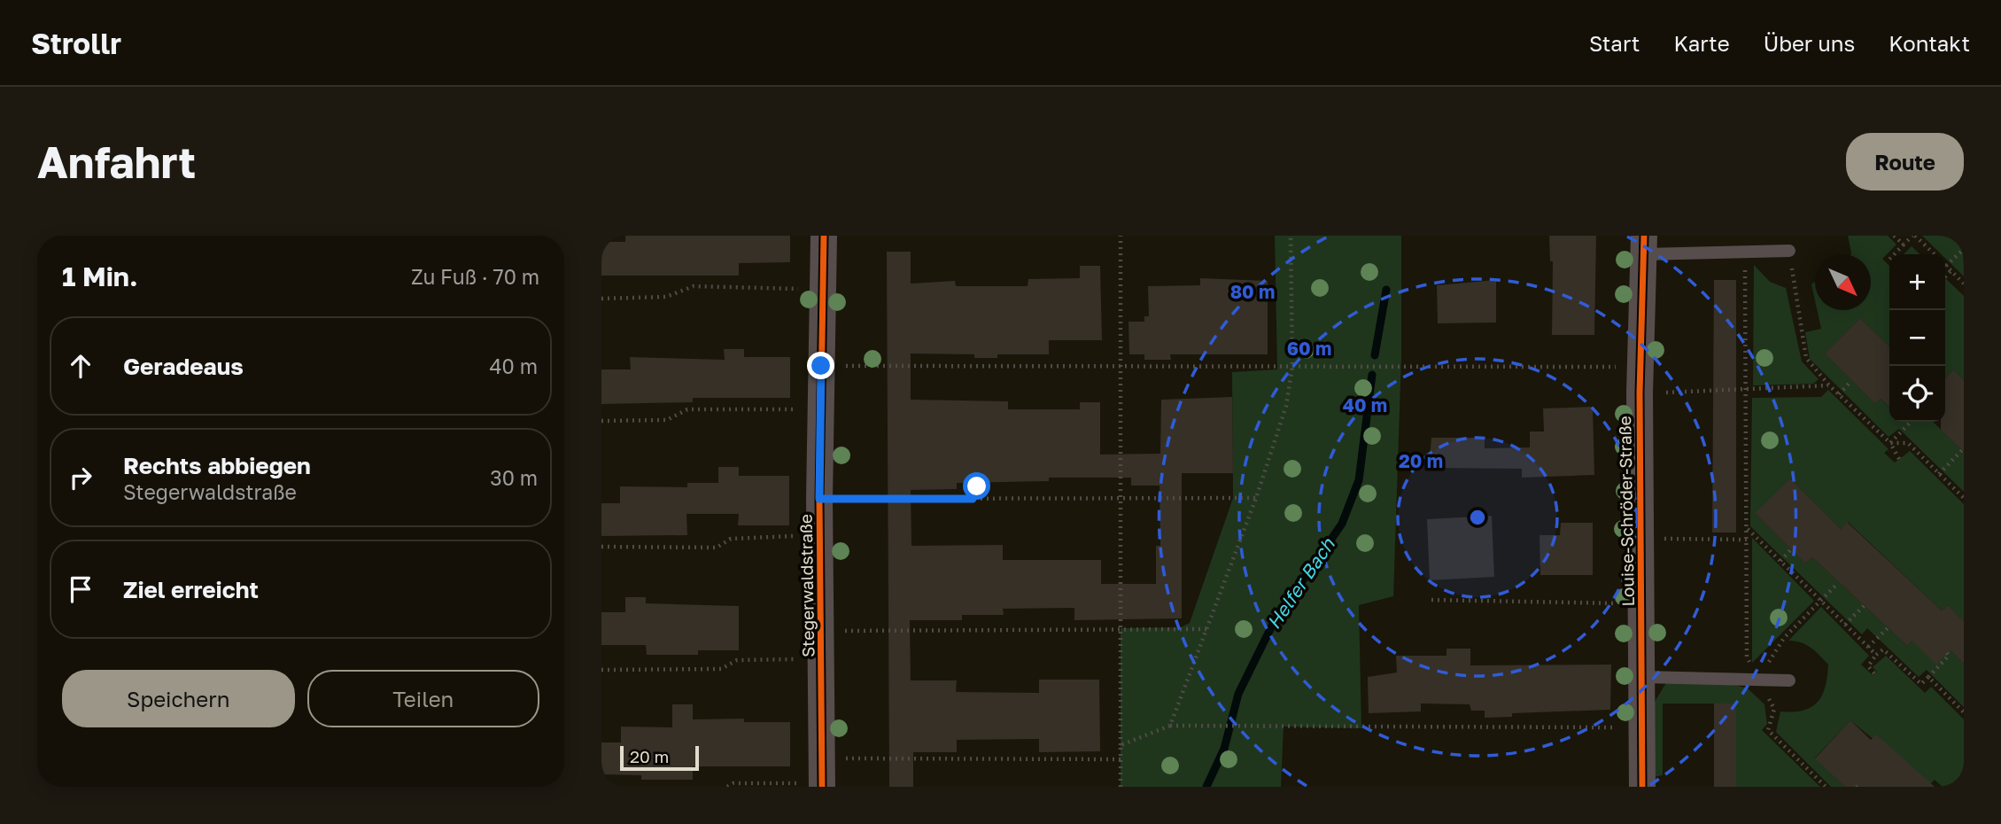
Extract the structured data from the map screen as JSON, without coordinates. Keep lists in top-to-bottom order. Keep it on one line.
{"streets":{"street":["Louise-Schröder-Straße","Stegerwaldstraße"]},"water":["Helfer Bach"],"scale_bar":"20 m","north":"bottom right","page":{"header":"Strollr","nav":["Start","Karte","Über uns","Kontakt"],"buttons":["Route",["Speichern","Teilen"]],"title":"Anfahrt","heading":["1 Min.","Zu Fuß · 70 m"],"map_buttons":["+","−"],"list":[["Geradeaus","40 m"],["Rechts abbiegen","Stegerwaldstraße","30 m"],"Ziel erreicht"],"scale":"20 m"},"rings":["80 m","60 m","40 m","20 m"]}
